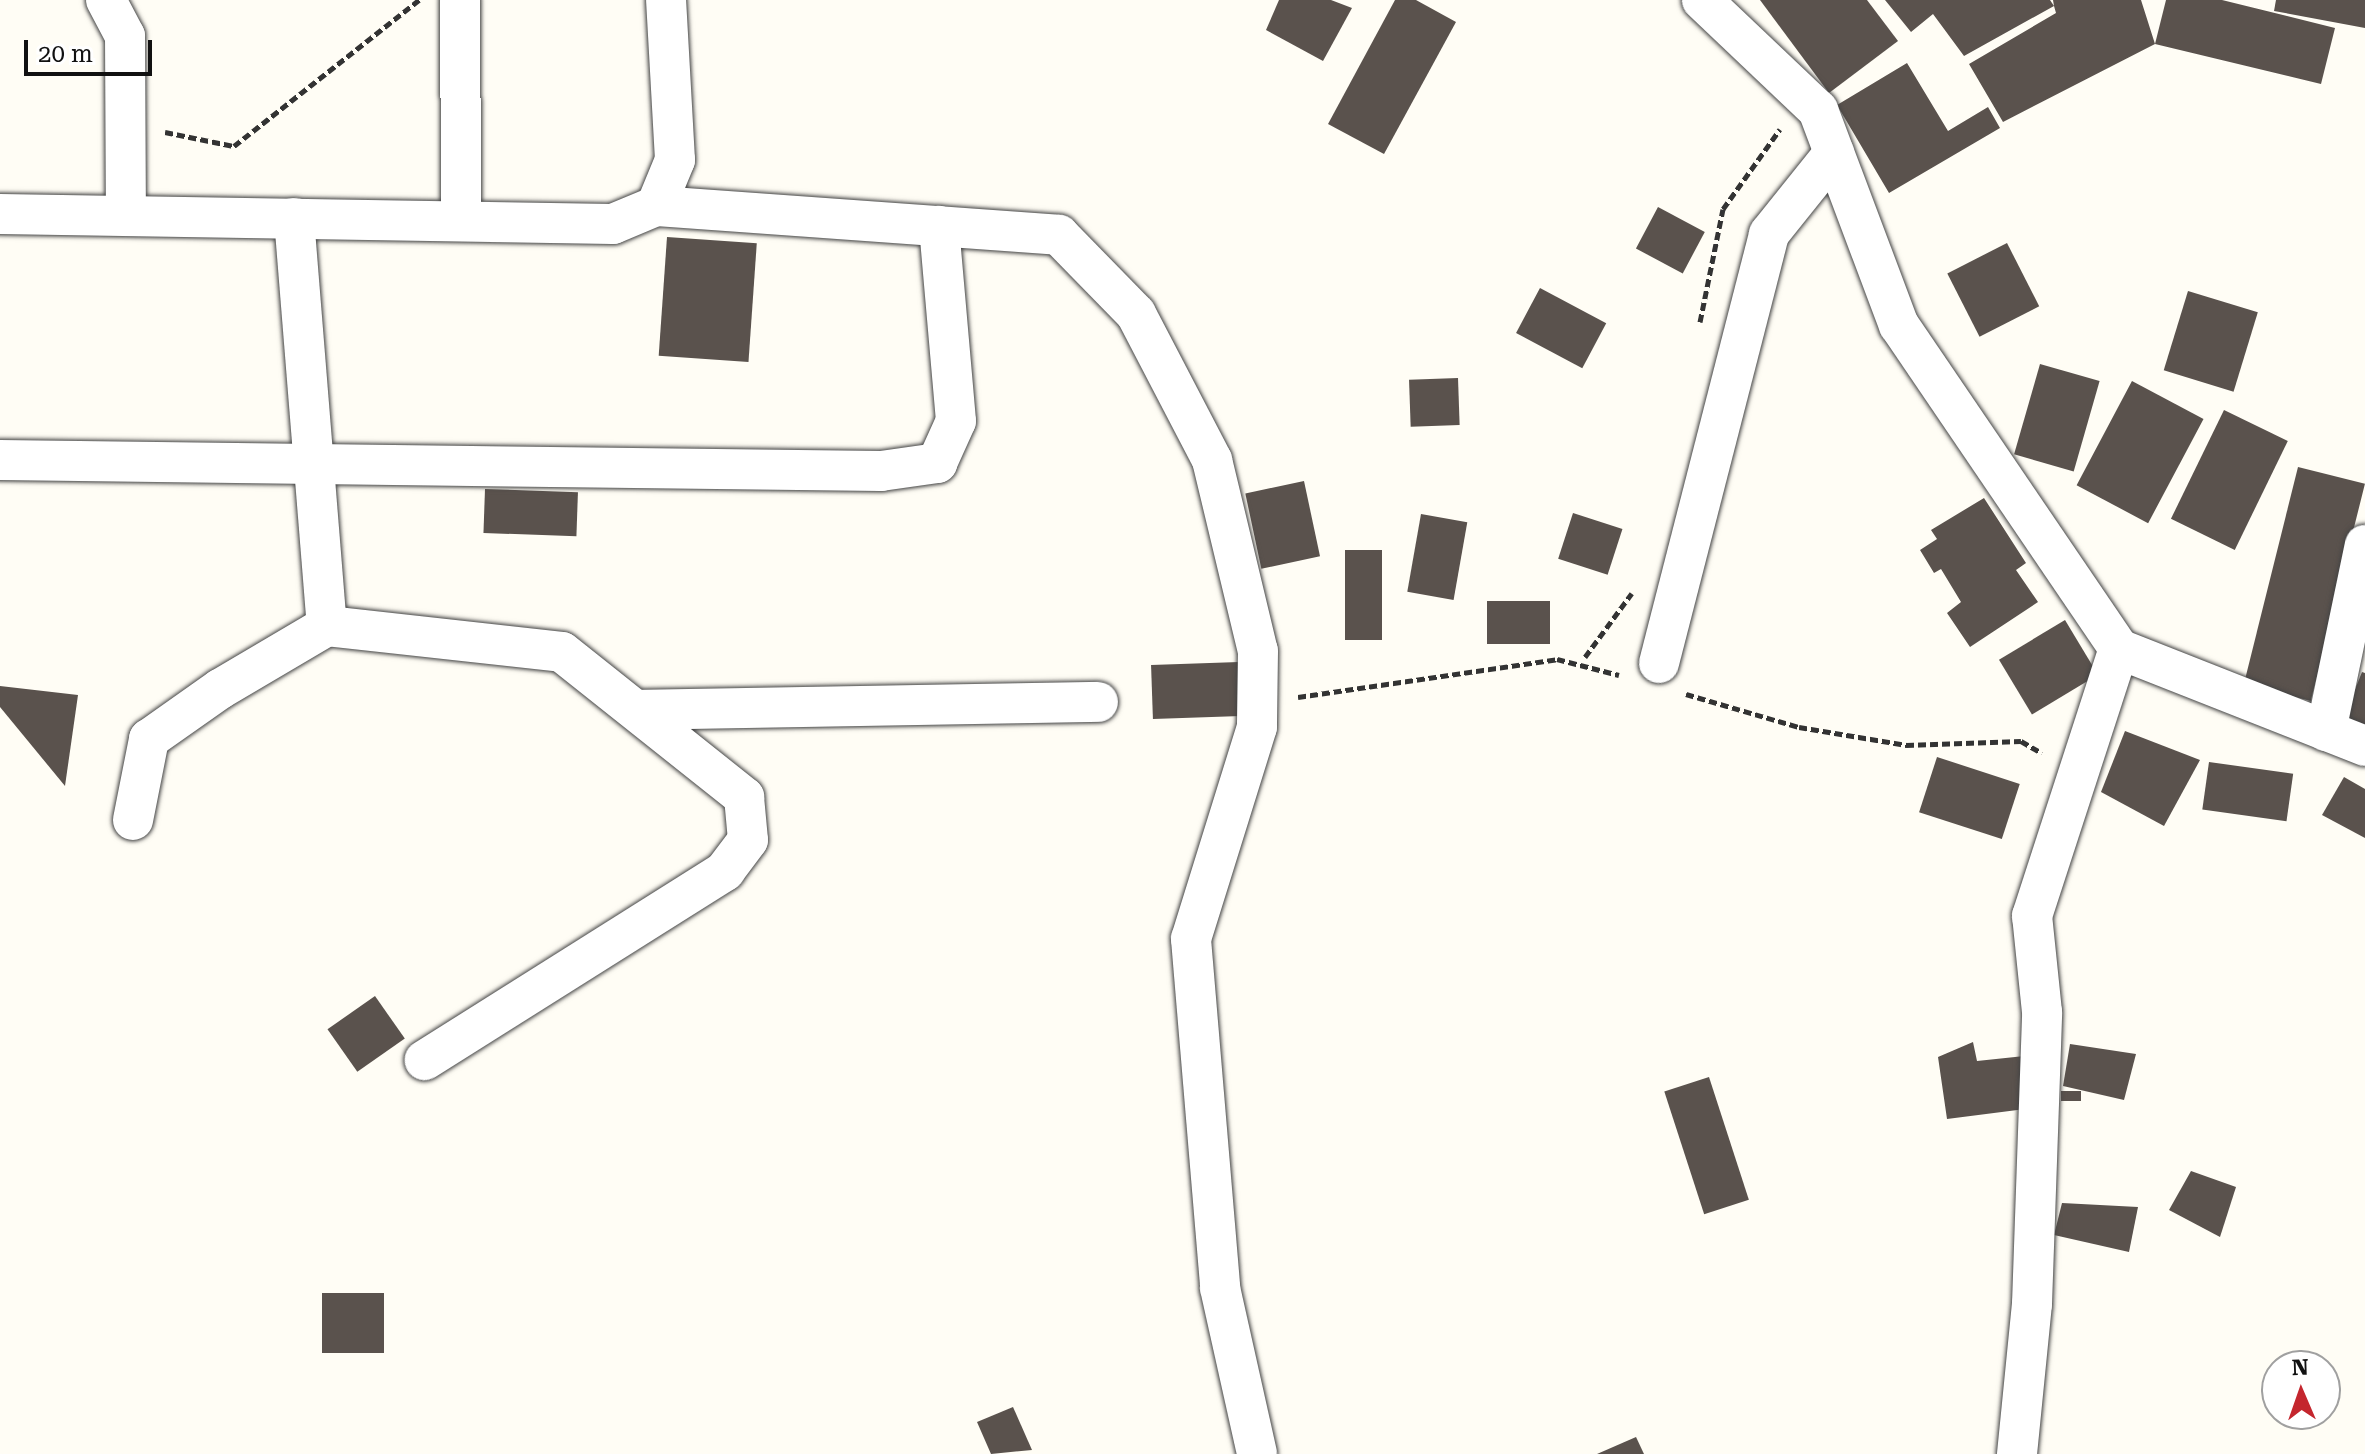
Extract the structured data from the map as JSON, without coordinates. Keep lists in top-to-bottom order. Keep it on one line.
{"scale_bar":"20 m","north":"top"}
